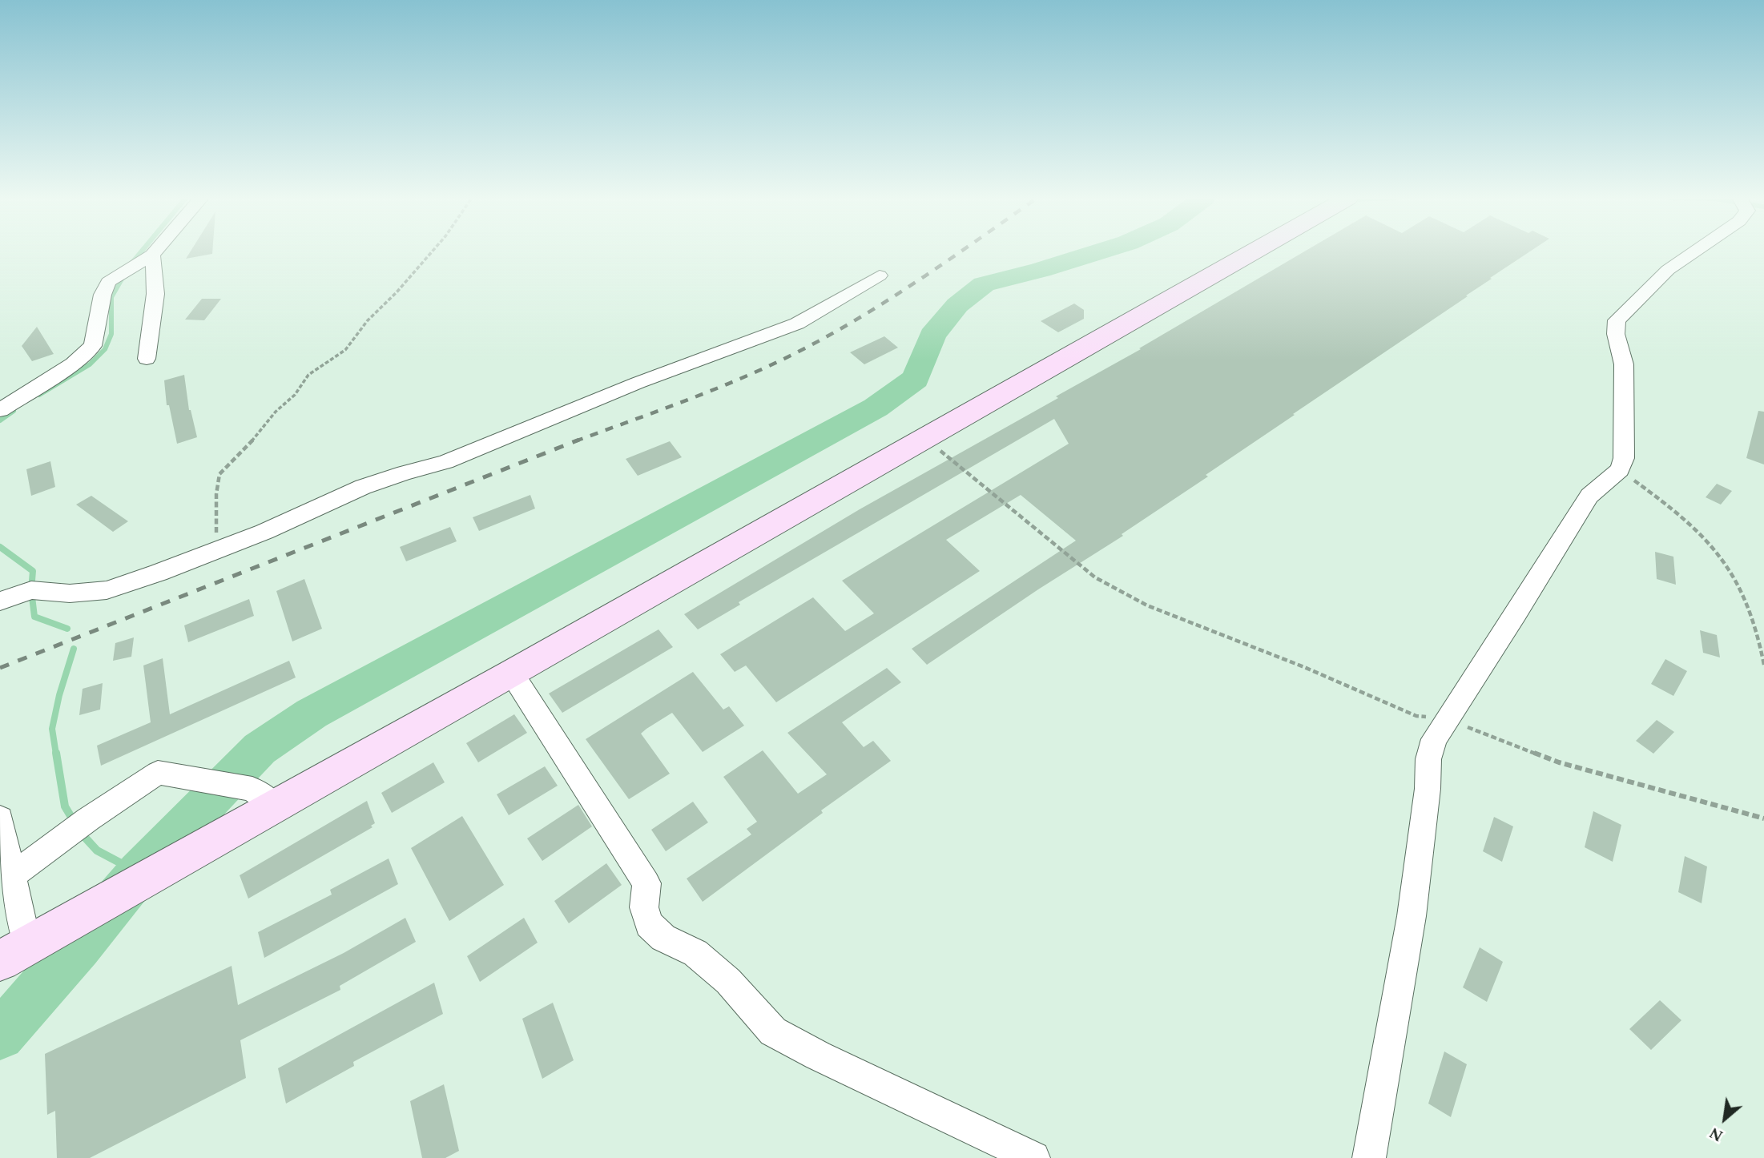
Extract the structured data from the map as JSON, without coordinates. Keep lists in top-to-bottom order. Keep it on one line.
{"north":"bottom left"}
